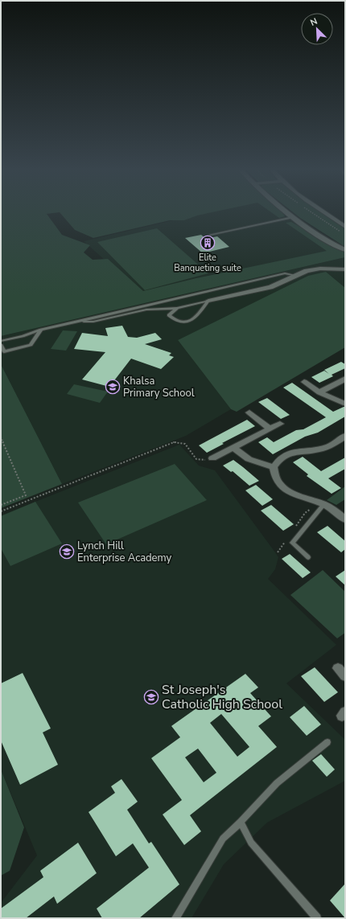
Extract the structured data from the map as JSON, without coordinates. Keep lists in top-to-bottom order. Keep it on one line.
{"places":{"building":["Elite Banqueting suite"],"school or university":["Khalsa Primary School","Lynch Hill Enterprise Academy","St Joseph's Catholic High School"]},"north":"top left"}
